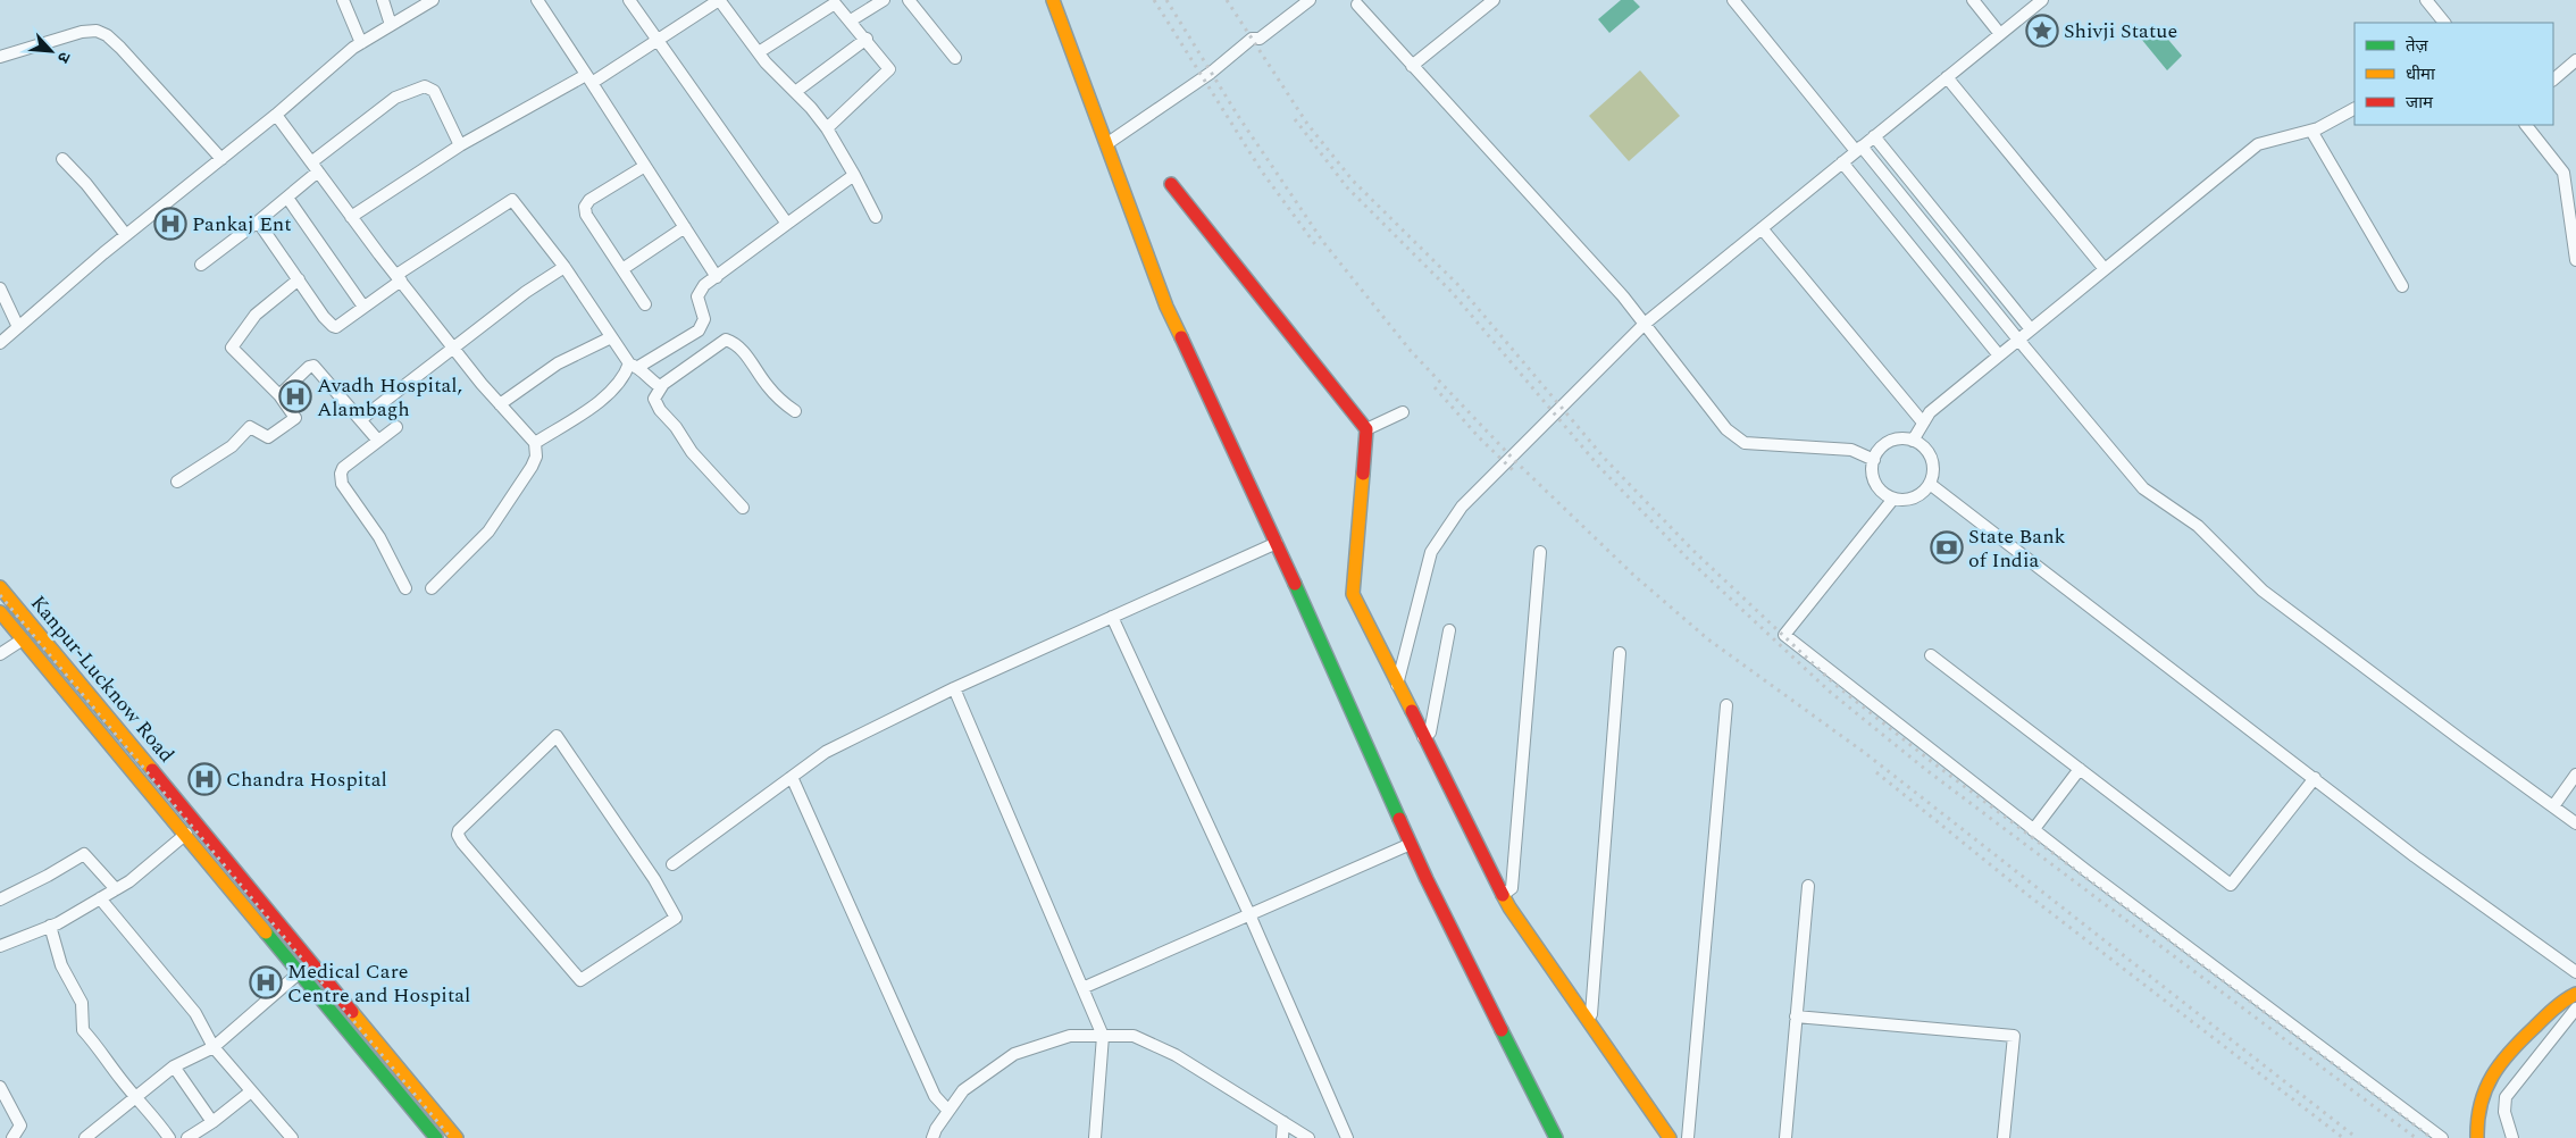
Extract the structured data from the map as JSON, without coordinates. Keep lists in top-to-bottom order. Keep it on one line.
{"streets":{"street":["Kanpur-Lucknow Road"]},"places":{"place":["Shivji Statue"],"hospital":["Pankaj Ent","Avadh Hospital, Alambagh","Chandra Hospital","Medical Care Centre and Hospital"],"bank":["State Bank of India"]},"legend":["तेज़","धीमा","जाम"],"north":"bottom right"}
